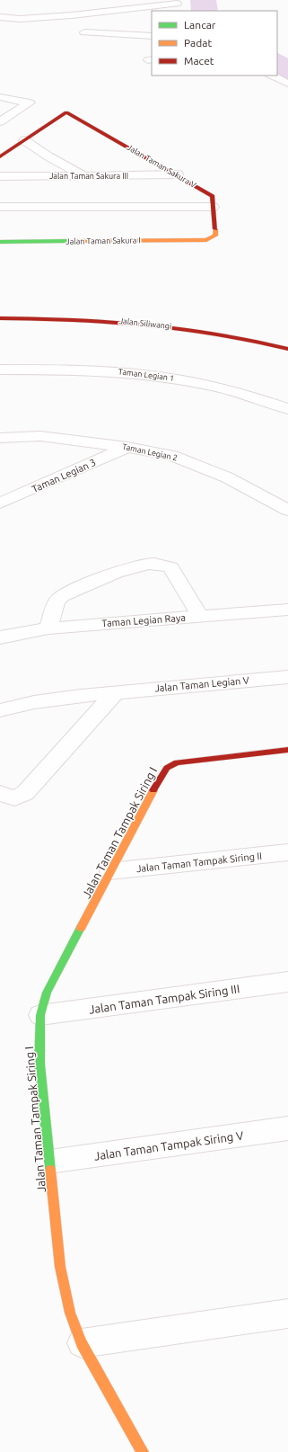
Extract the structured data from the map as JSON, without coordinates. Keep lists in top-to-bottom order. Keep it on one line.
{"streets":{"street":["Jalan Taman Sakura V","Jalan Taman Sakura III","Jalan Taman Sakura I","Jalan Siliwangi","Taman Legian 1","Taman Legian 2","Taman Legian 3","Taman Legian Raya","Jalan Taman Legian V","Jalan Taman Tampak Siring I","Jalan Taman Tampak Siring II","Jalan Taman Tampak Siring III","Jalan Taman Tampak Siring V"]},"crossings":[["Jalan Taman Sakura V","Jalan Taman Sakura III"],["Jalan Taman Sakura V","Jalan Taman Sakura I"],["Taman Legian 2","Taman Legian 3"],["Jalan Taman Tampak Siring I","Jalan Taman Tampak Siring II"],["Jalan Taman Tampak Siring I","Jalan Taman Tampak Siring III"],["Jalan Taman Tampak Siring I","Jalan Taman Tampak Siring V"]],"legend":["Lancar","Padat","Macet"]}
